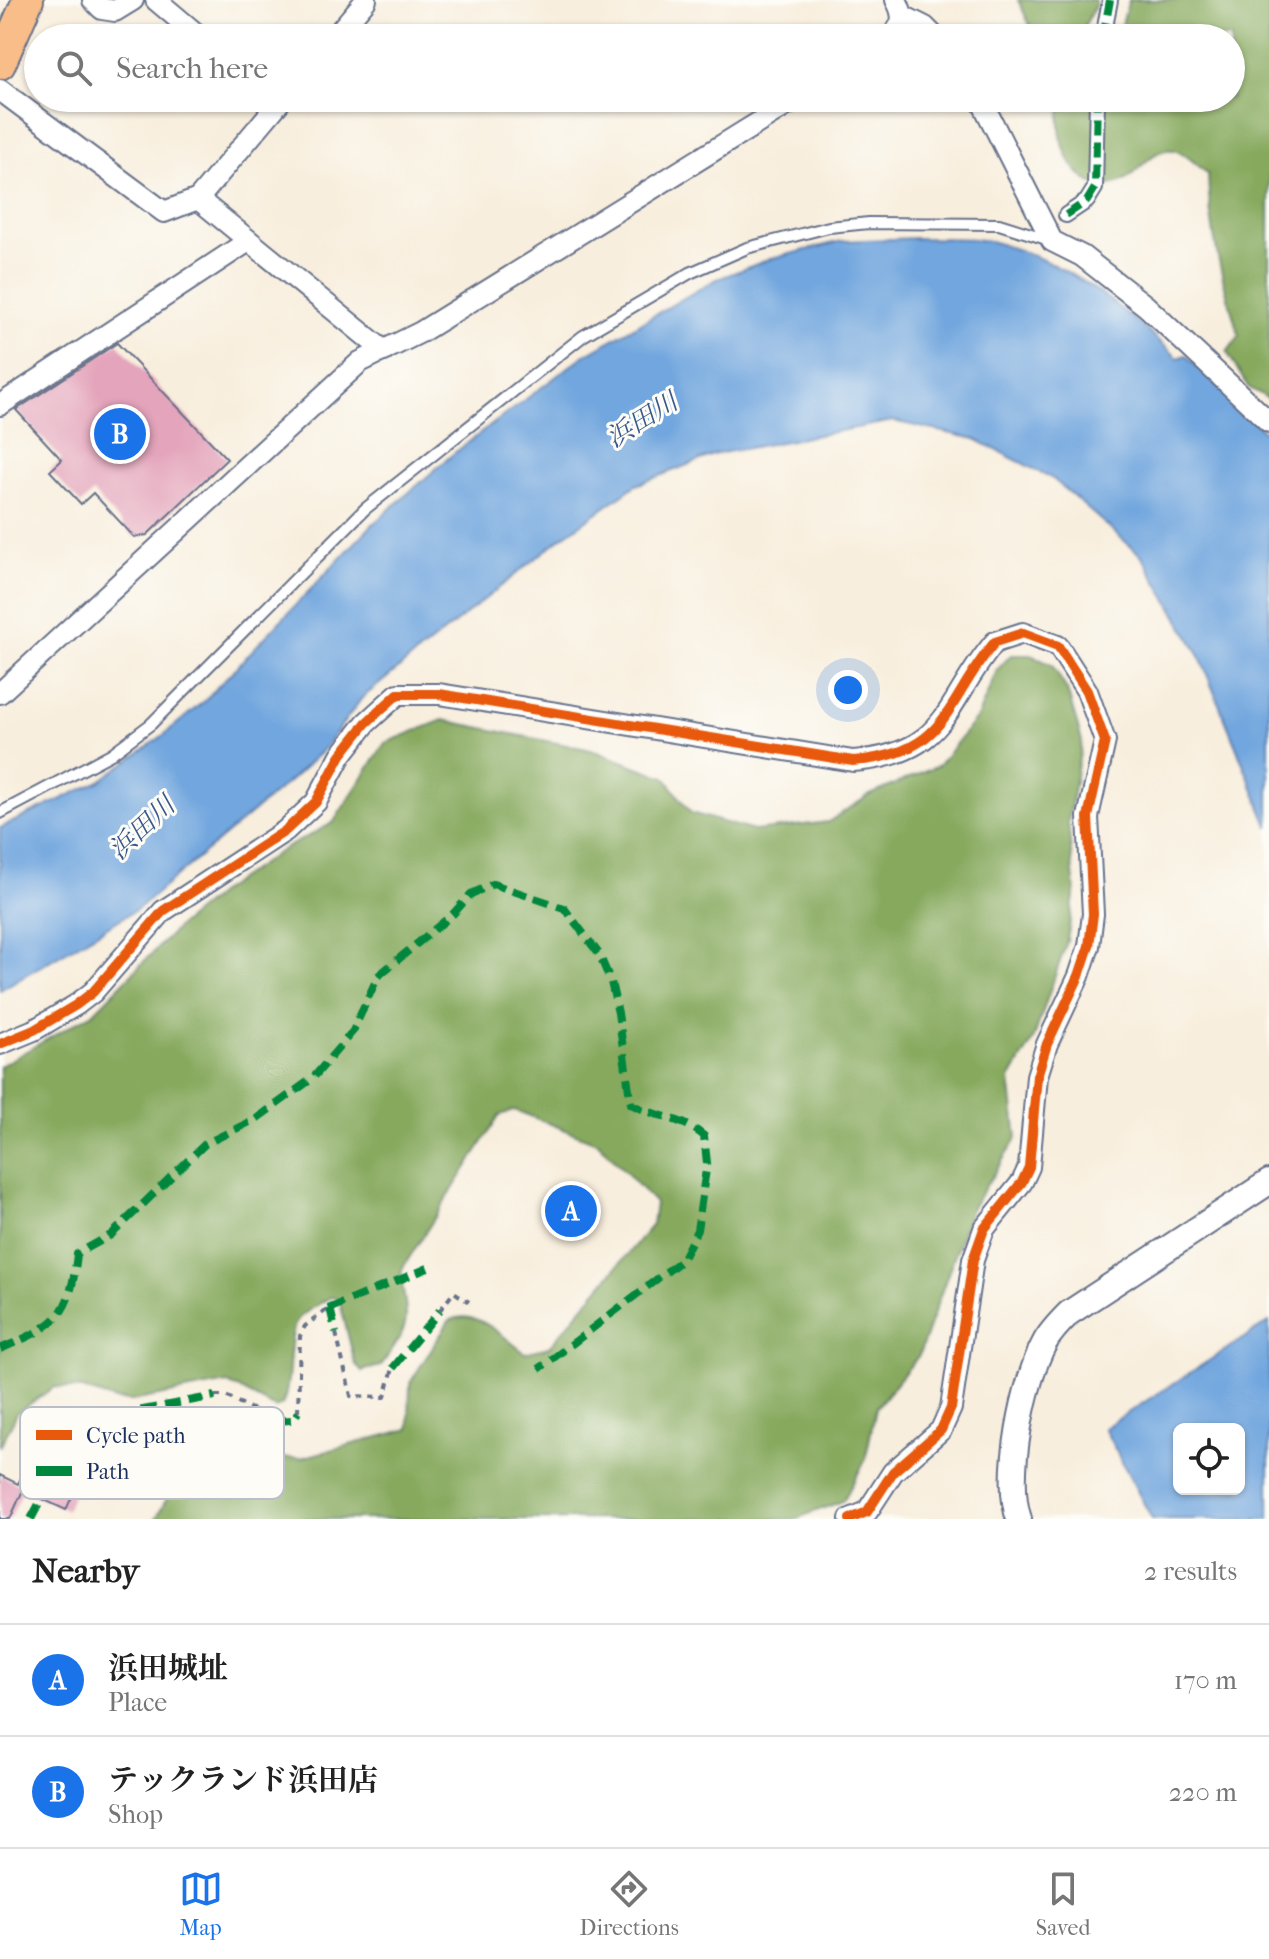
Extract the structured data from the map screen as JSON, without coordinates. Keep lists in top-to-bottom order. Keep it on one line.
{"water":["浜田川"],"legend":["Cycle path","Path"],"page":{"search":"Search here","pins":["B","A"],"heading":["Nearby","2 results"],"list":[{"mark":"A","name":"浜田城址","note":"Place","value":"170 m"},{"mark":"B","name":"テックランド浜田店","note":"Shop","value":"220 m"}],"nav":["Map","Directions","Saved"]}}
